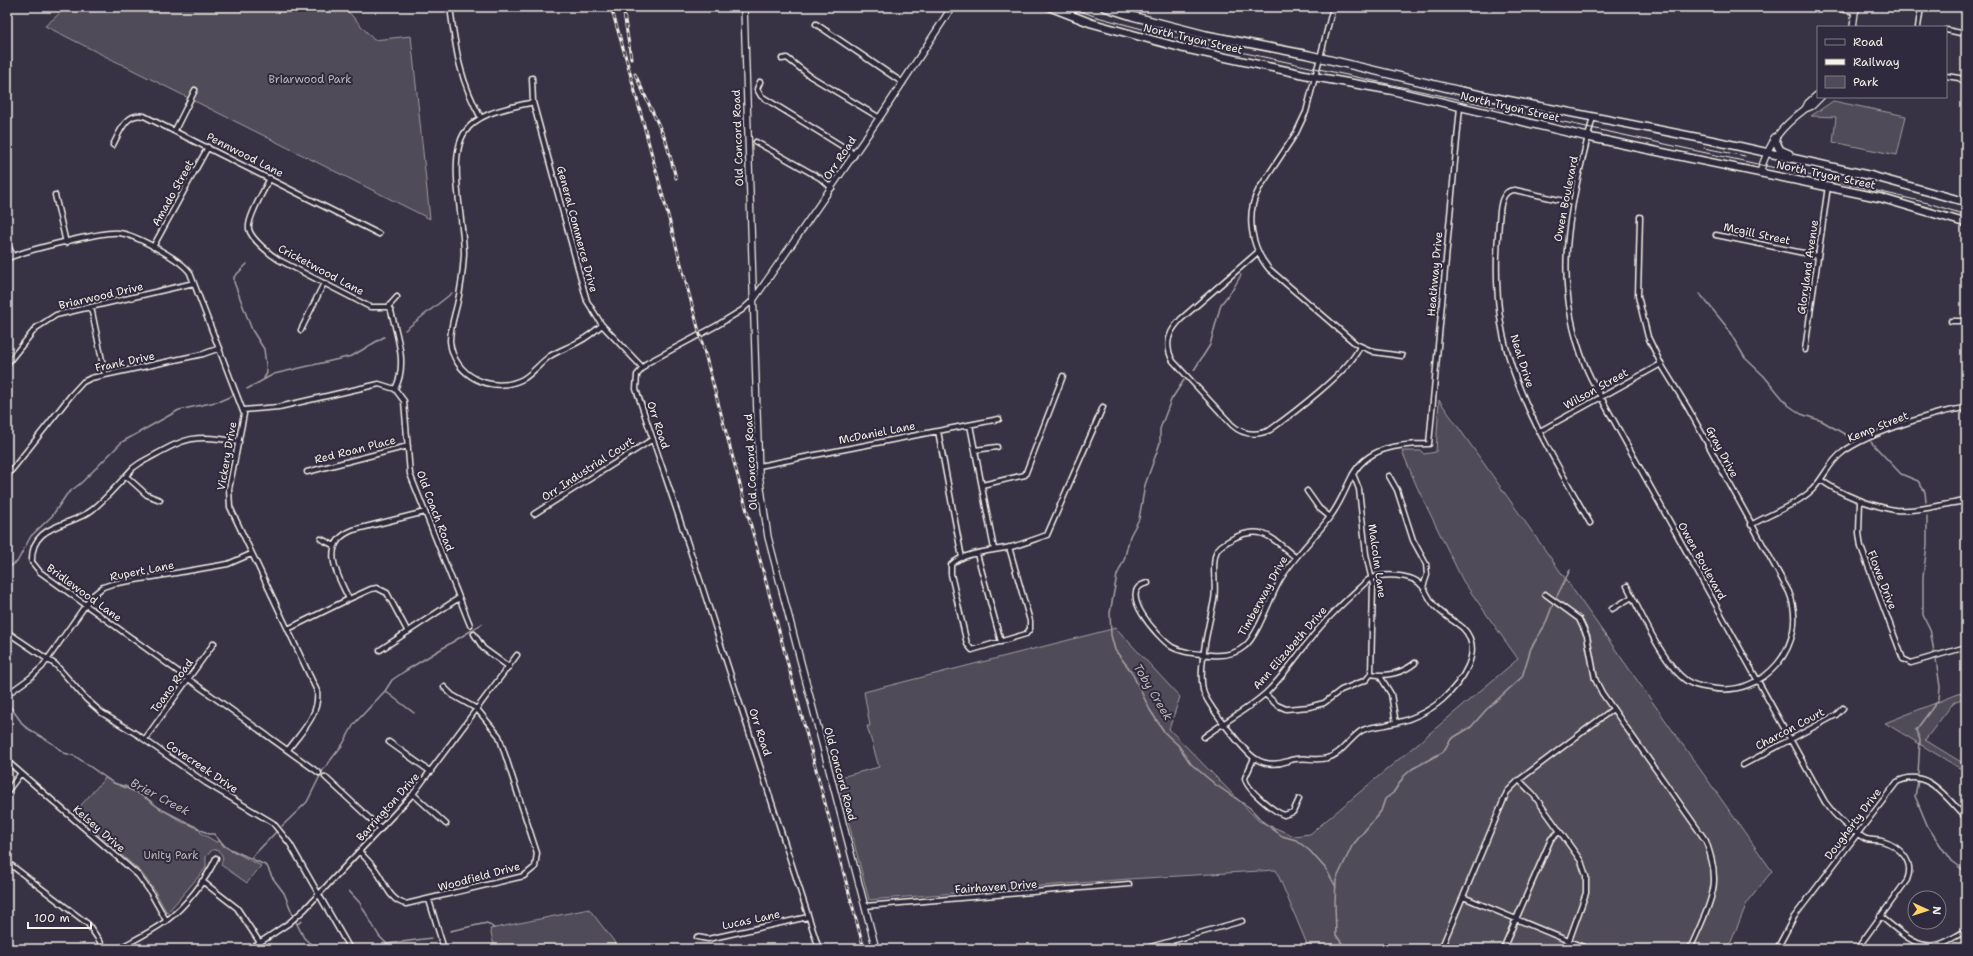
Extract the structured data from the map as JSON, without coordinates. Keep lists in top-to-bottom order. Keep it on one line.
{"streets":{"main road":["North Tryon Street"],"street":["Old Concord Road","Pennwood Lane","Orr Road","Amado Street","Owen Boulevard","General Commerce Drive","Mcgill Street","Gloryland Avenue","Cricketwood Lane","Heathway Drive","Briarwood Drive","Neal Drive","Frank Drive","Wilson Street","Kemp Street","McDaniel Lane","Red Roan Place","Gray Drive","Vickery Drive","Orr Industrial Court","Old Coach Road","Malcolm Lane","Rupert Lane","Flowe Drive","Bridlewood Lane","Timberway Drive","Ann Elizabeth Drive","Toano Road","Charcon Court","Covecreek Drive","Barrington Drive","Dougherty Drive","Kelsey Drive","Woodfield Drive","Fairhaven Drive","Lucas Lane"]},"crossings":[["North Tryon Street","Owen Boulevard"],["North Tryon Street","Gloryland Avenue"],["North Tryon Street","Heathway Drive"],["Old Concord Road","Orr Road"],["Old Concord Road","McDaniel Lane"],["Old Concord Road","Fairhaven Drive"],["Pennwood Lane","Amado Street"],["Pennwood Lane","Cricketwood Lane"],["Orr Road","General Commerce Drive"],["Orr Road","Orr Industrial Court"],["Orr Road","Lucas Lane"],["Amado Street","Vickery Drive"],["Owen Boulevard","Neal Drive"],["Owen Boulevard","Wilson Street"],["Owen Boulevard","Gray Drive"],["Owen Boulevard","Charcon Court"],["Owen Boulevard","Dougherty Drive"],["Mcgill Street","Gloryland Avenue"],["Heathway Drive","Timberway Drive"],["Briarwood Drive","Vickery Drive"],["Neal Drive","Wilson Street"],["Frank Drive","Vickery Drive"],["Wilson Street","Gray Drive"],["Kemp Street","Gray Drive"],["Red Roan Place","Old Coach Road"],["Vickery Drive","Rupert Lane"],["Vickery Drive","Bridlewood Lane"],["Malcolm Lane","Timberway Drive"],["Malcolm Lane","Ann Elizabeth Drive"],["Rupert Lane","Bridlewood Lane"],["Rupert Lane","Covecreek Drive"],["Bridlewood Lane","Toano Road"],["Toano Road","Covecreek Drive"],["Covecreek Drive","Barrington Drive"],["Barrington Drive","Woodfield Drive"]],"water":["Toby Creek","Brier Creek"],"parks":["Briarwood Park","Unity Park"],"legend":["Road","Railway","Park"],"scale_bar":"100 m","north":"right"}
